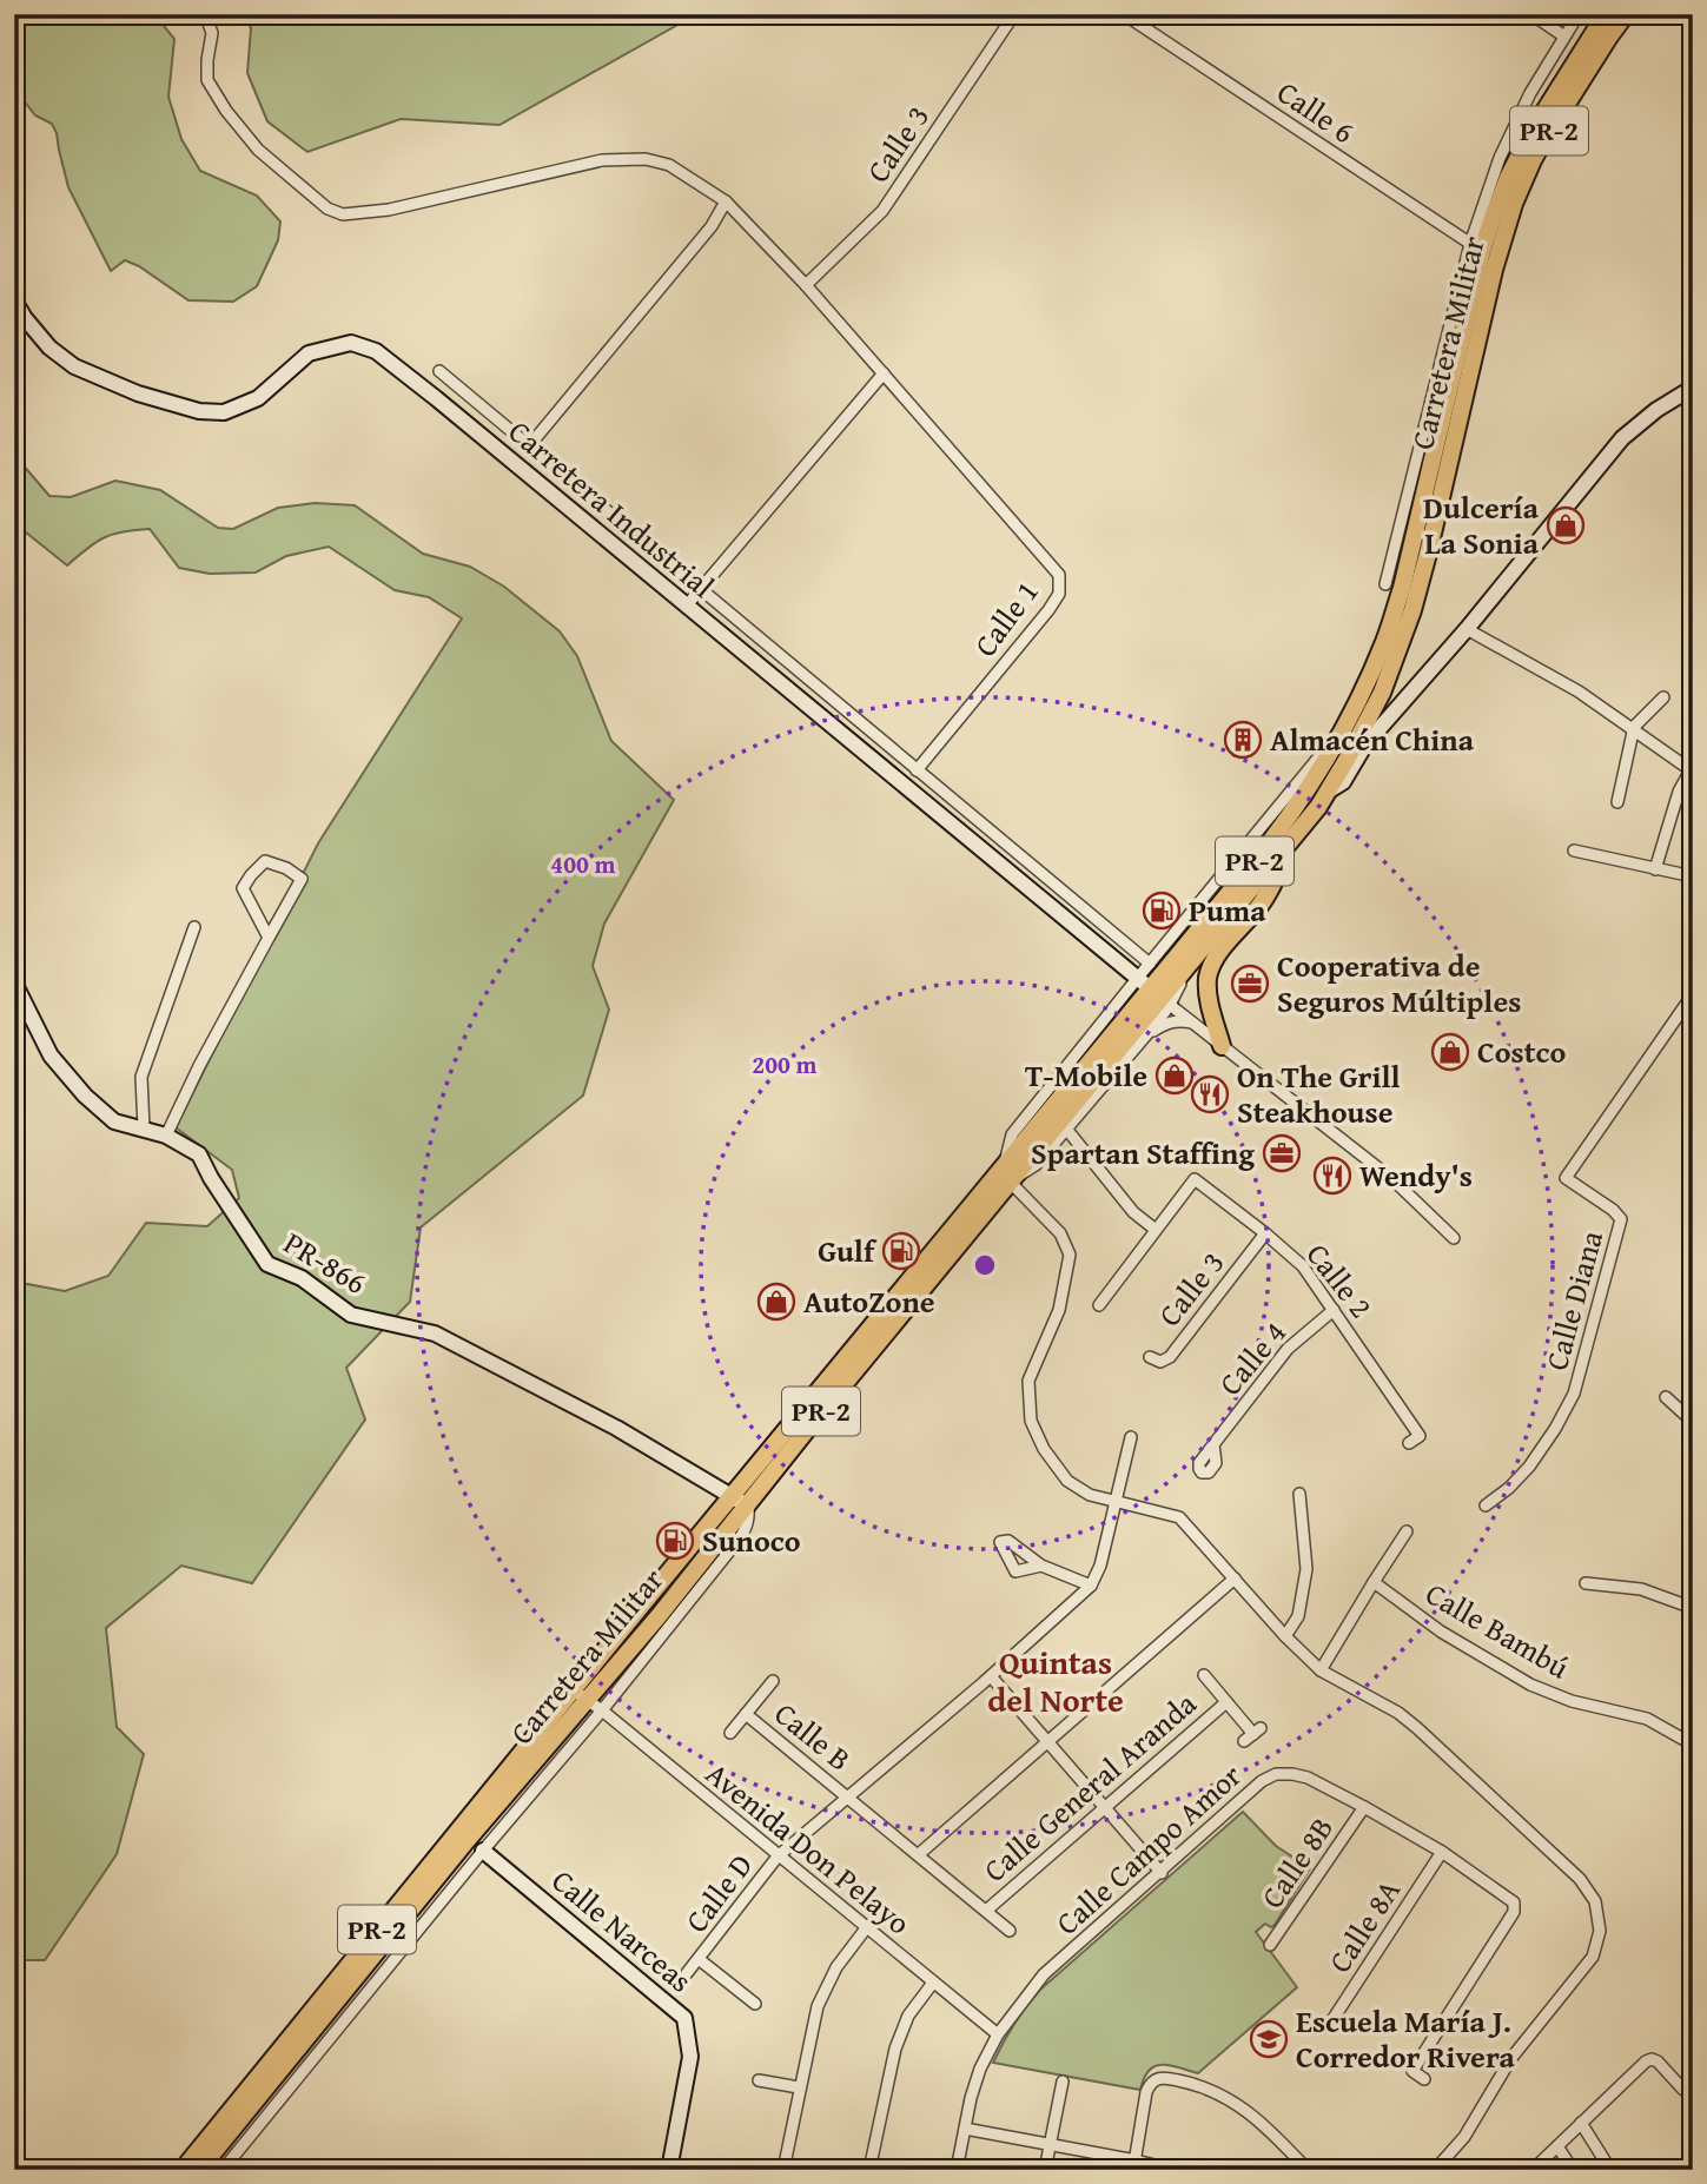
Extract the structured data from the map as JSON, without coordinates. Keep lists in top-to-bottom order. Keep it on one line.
{"streets":{"main road":["PR-2","Carretera Militar"],"street":["Calle 6","Calle 3","Carretera Industrial","Calle 1","PR-866","Calle 2","Calle Diana","Calle 4","Calle Bambú","Calle B","Calle General Aranda","Avenida Don Pelayo","Calle Campo Amor","Calle 8B","Calle D","Calle 8A","Calle Narceas"]},"crossings":[["Calle 6","Carretera Militar"],["Calle 3","Calle 1"],["Calle 3","Calle 2"],["Carretera Militar","Carretera Industrial"],["Carretera Militar","PR-866"],["Carretera Militar","Avenida Don Pelayo"],["Calle 2","Calle 4"],["Calle B","Calle General Aranda"],["Calle B","Calle D"],["Avenida Don Pelayo","Calle Campo Amor"],["Avenida Don Pelayo","Calle D"],["Calle Campo Amor","Calle 8B"],["Calle Campo Amor","Calle 8A"]],"districts":["Quintas del Norte"],"places":{"shop":["Dulcería La Sonia","Costco","T-Mobile","AutoZone"],"building":["Almacén China"],"fuel station":["Puma","Gulf","Sunoco"],"office":["Cooperativa de Seguros Múltiples","Spartan Staffing"],"restaurant":["On The Grill Steakhouse","Wendy's"],"school or university":["Escuela María J. Corredor Rivera"]},"rings":["400 m","200 m"]}
